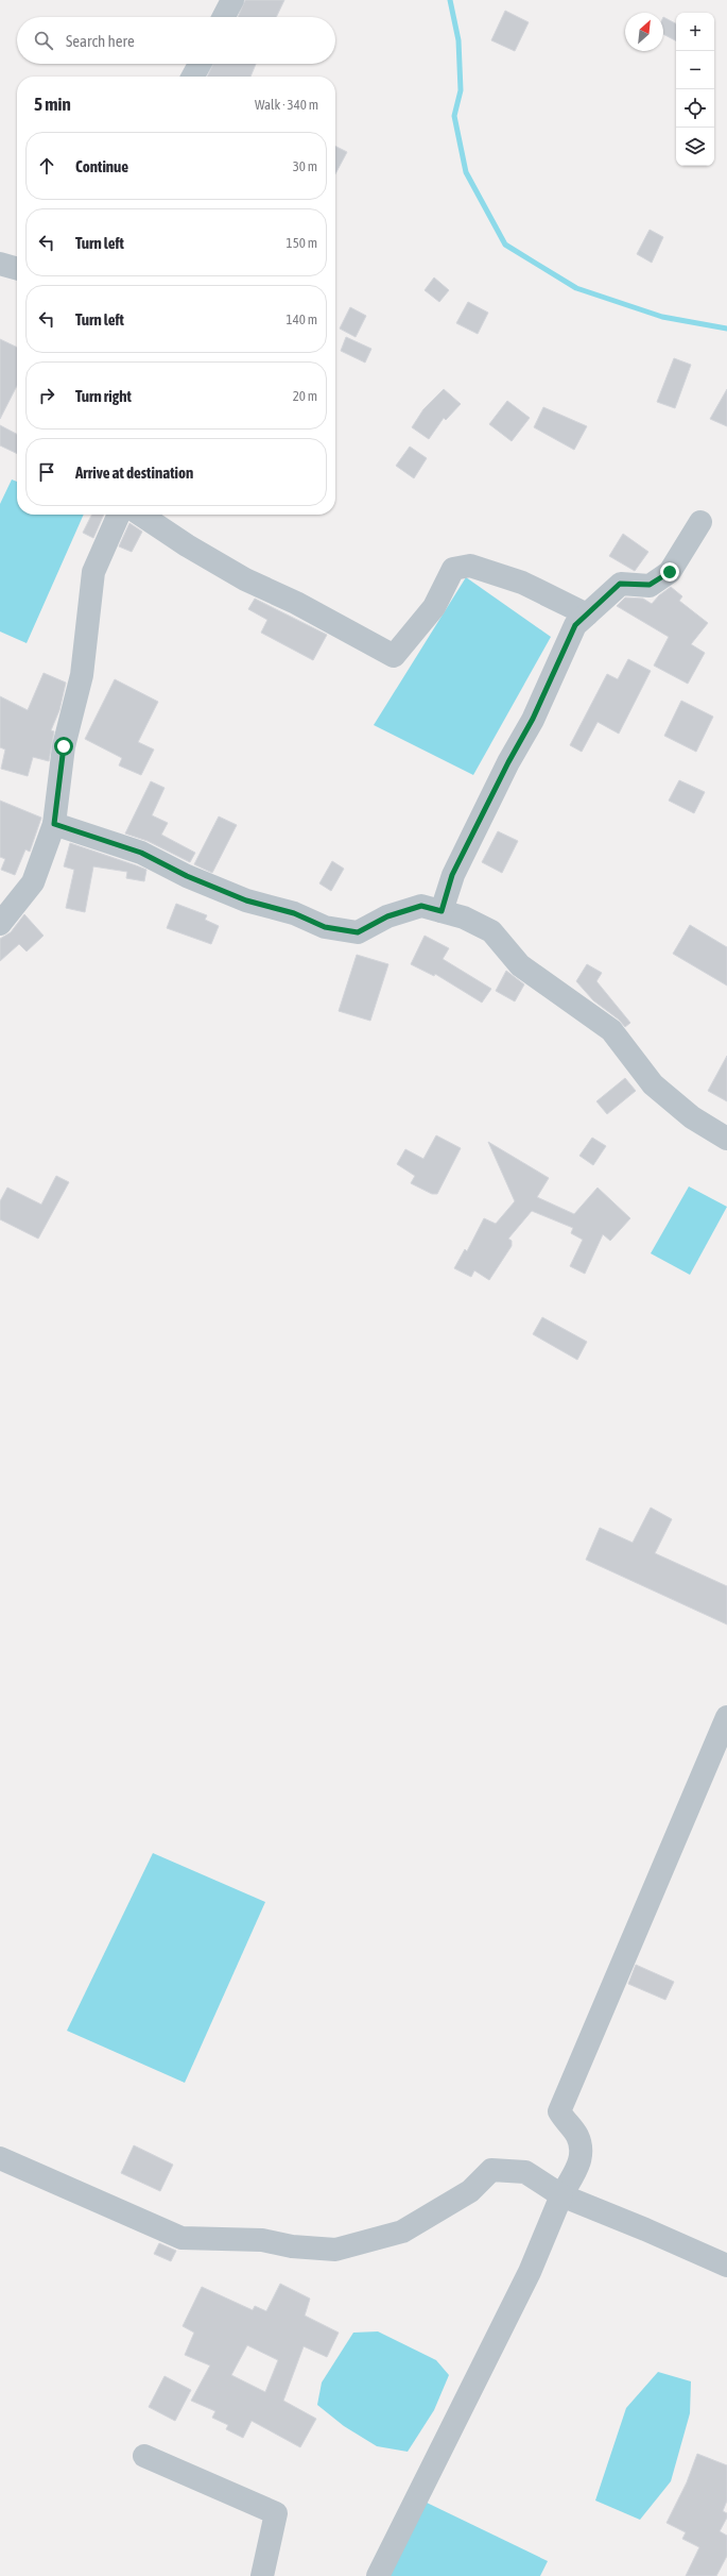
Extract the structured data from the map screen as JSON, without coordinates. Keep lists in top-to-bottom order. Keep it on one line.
{"north":"top right","page":{"map_buttons":["+","−"],"search":"Search here","heading":["5 min","Walk · 340 m"],"list":[["Continue","30 m"],["Turn left","150 m"],["Turn left","140 m"],["Turn right","20 m"],"Arrive at destination"]}}
